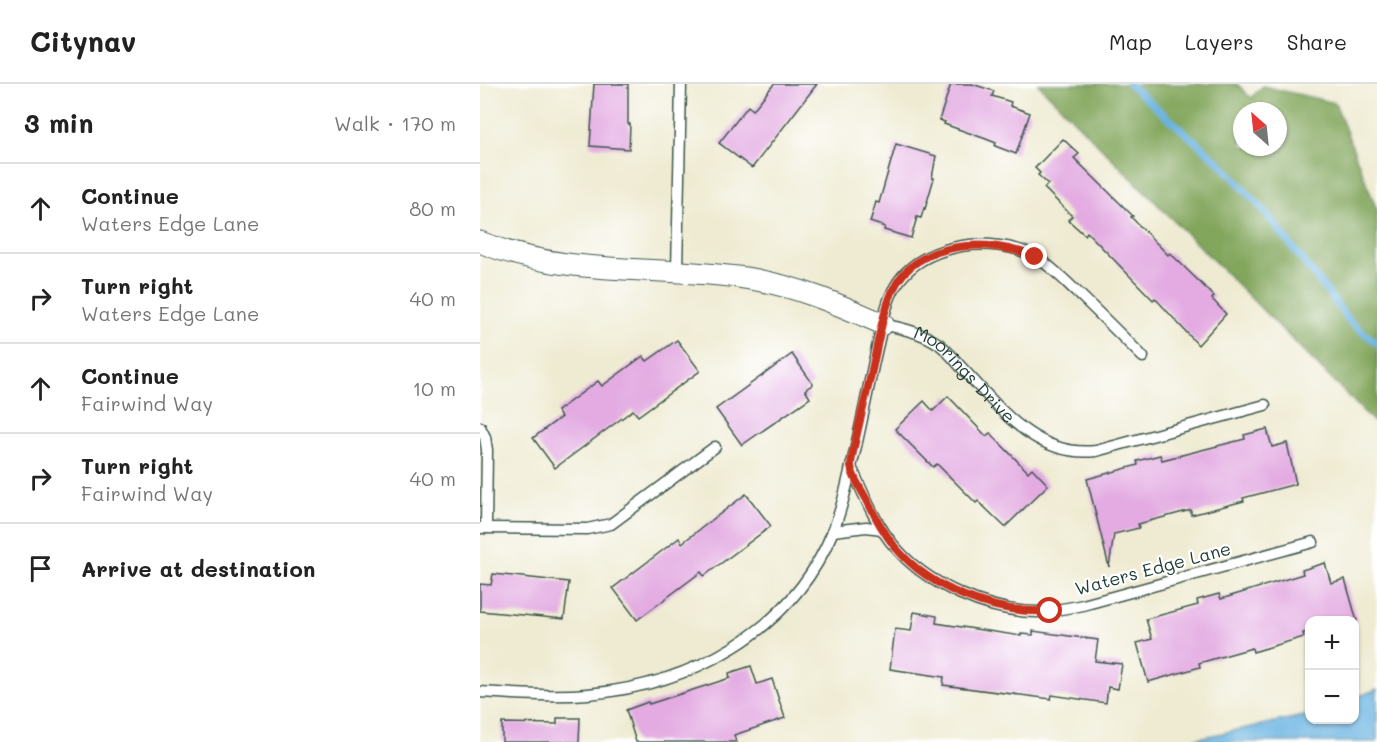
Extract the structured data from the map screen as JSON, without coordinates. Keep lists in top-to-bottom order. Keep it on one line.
{"streets":{"street":["Moorings Drive"],"lane":["Waters Edge Lane"]},"north":"top left","page":{"header":"Citynav","nav":["Map","Layers","Share"],"heading":["3 min","Walk · 170 m"],"list":[["Continue","Waters Edge Lane","80 m"],["Turn right","Waters Edge Lane","40 m"],["Continue","Fairwind Way","10 m"],["Turn right","Fairwind Way","40 m"],"Arrive at destination"],"map_buttons":["+","−"]}}
